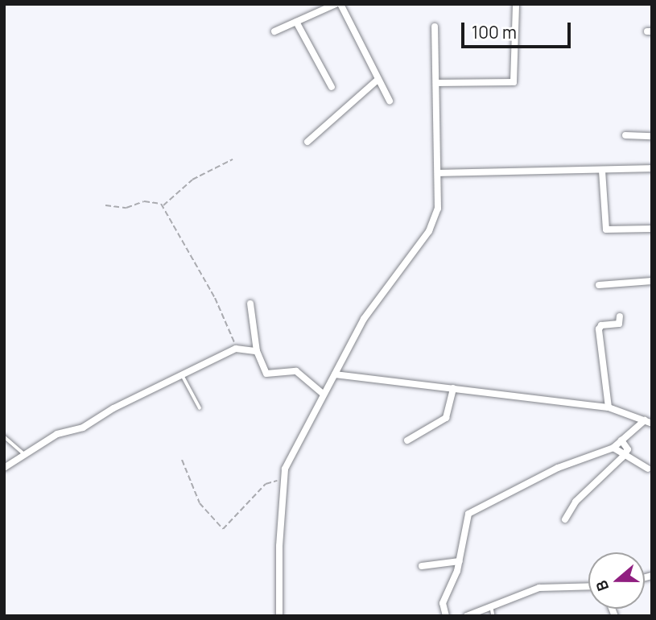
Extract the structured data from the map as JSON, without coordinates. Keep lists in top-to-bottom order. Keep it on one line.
{"scale_bar":"100 m","north":"left"}
